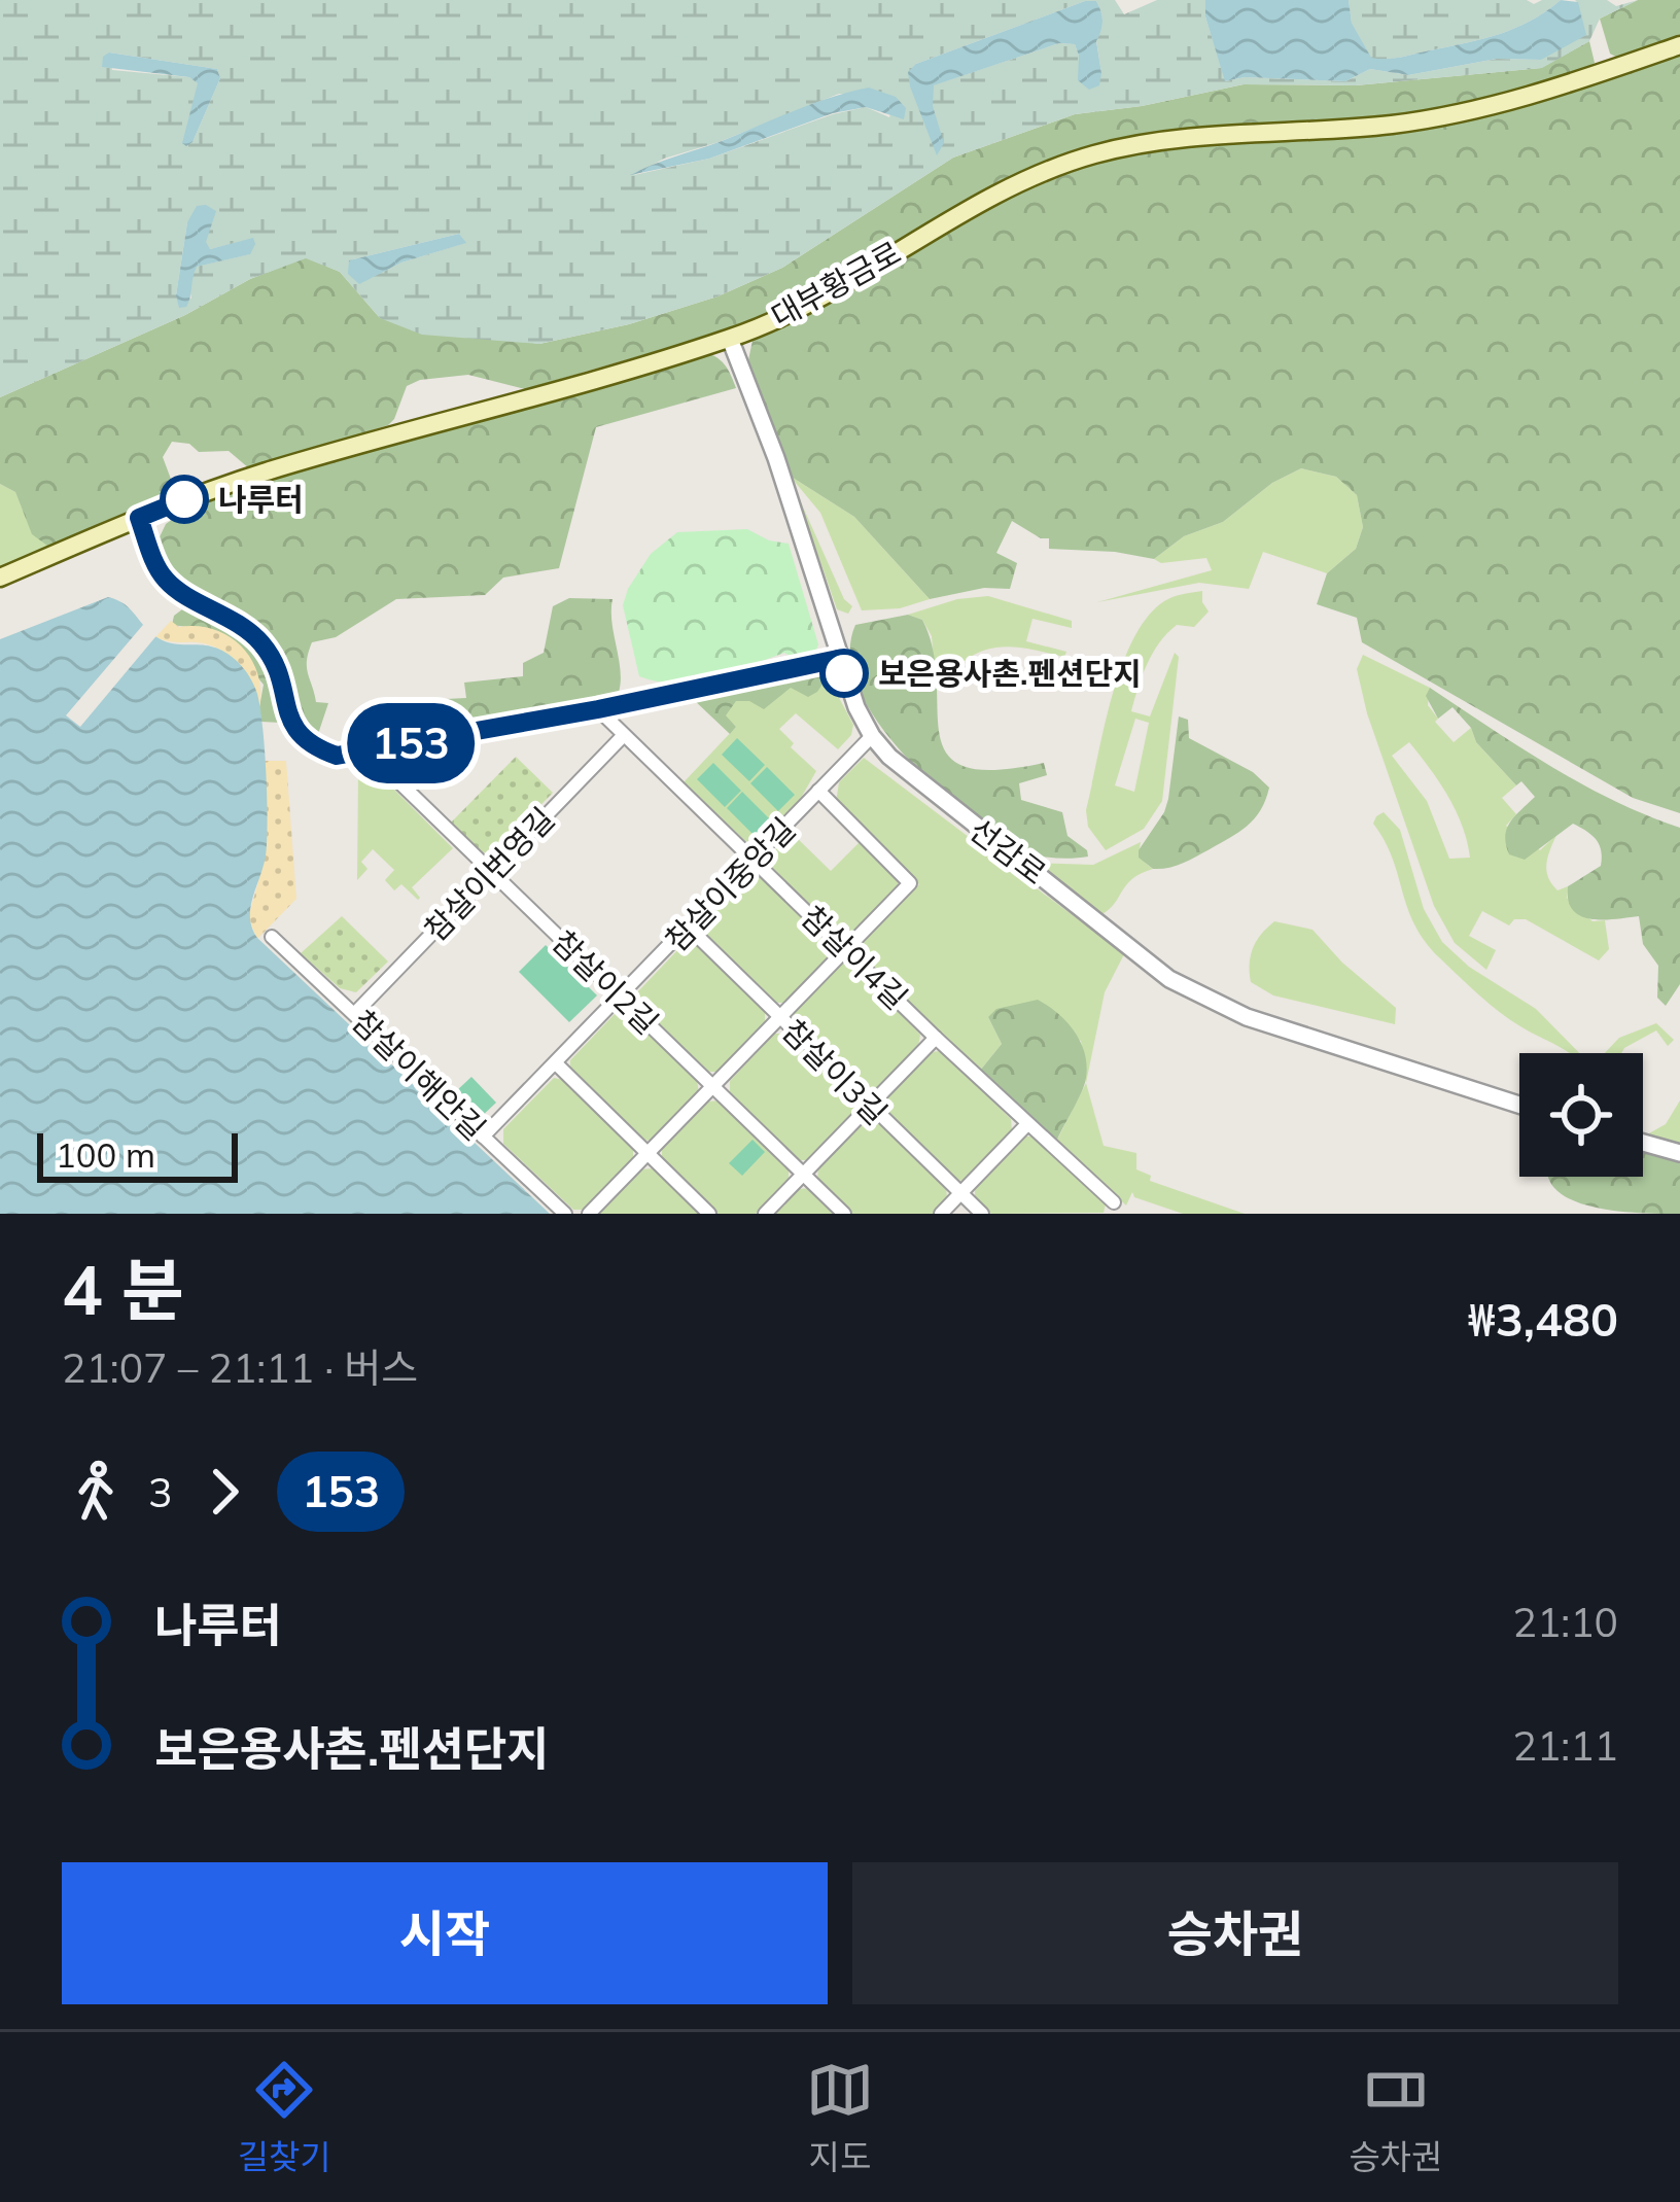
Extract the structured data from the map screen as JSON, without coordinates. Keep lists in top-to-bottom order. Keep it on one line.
{"streets":{"main road":["대부황금로"],"street":["선감로","참살이번영길","참살이중앙길","참살이4길","참살이2길","참살이3길","참살이해안길"]},"crossings":[["대부황금로","선감로"],["선감로","참살이중앙길"],["참살이번영길","참살이4길"],["참살이번영길","참살이2길"],["참살이번영길","참살이해안길"],["참살이중앙길","참살이4길"],["참살이중앙길","참살이2길"],["참살이중앙길","참살이3길"],["참살이중앙길","참살이해안길"]],"places":["나루터","보은용사촌.펜션단지"],"lines":["bus line 153"],"scale_bar":"100 m","page":{"on_map":"153","scale":"100 m","heading":["4 분","21:07 – 21:11 · 버스","₩3,480"],"legs":["3","153"],"list":[{"name":"나루터","value":"21:10"},{"name":"보은용사촌.펜션단지","value":"21:11"}],"buttons":["시작","승차권"],"tabs":["길찾기","지도","승차권"]}}
